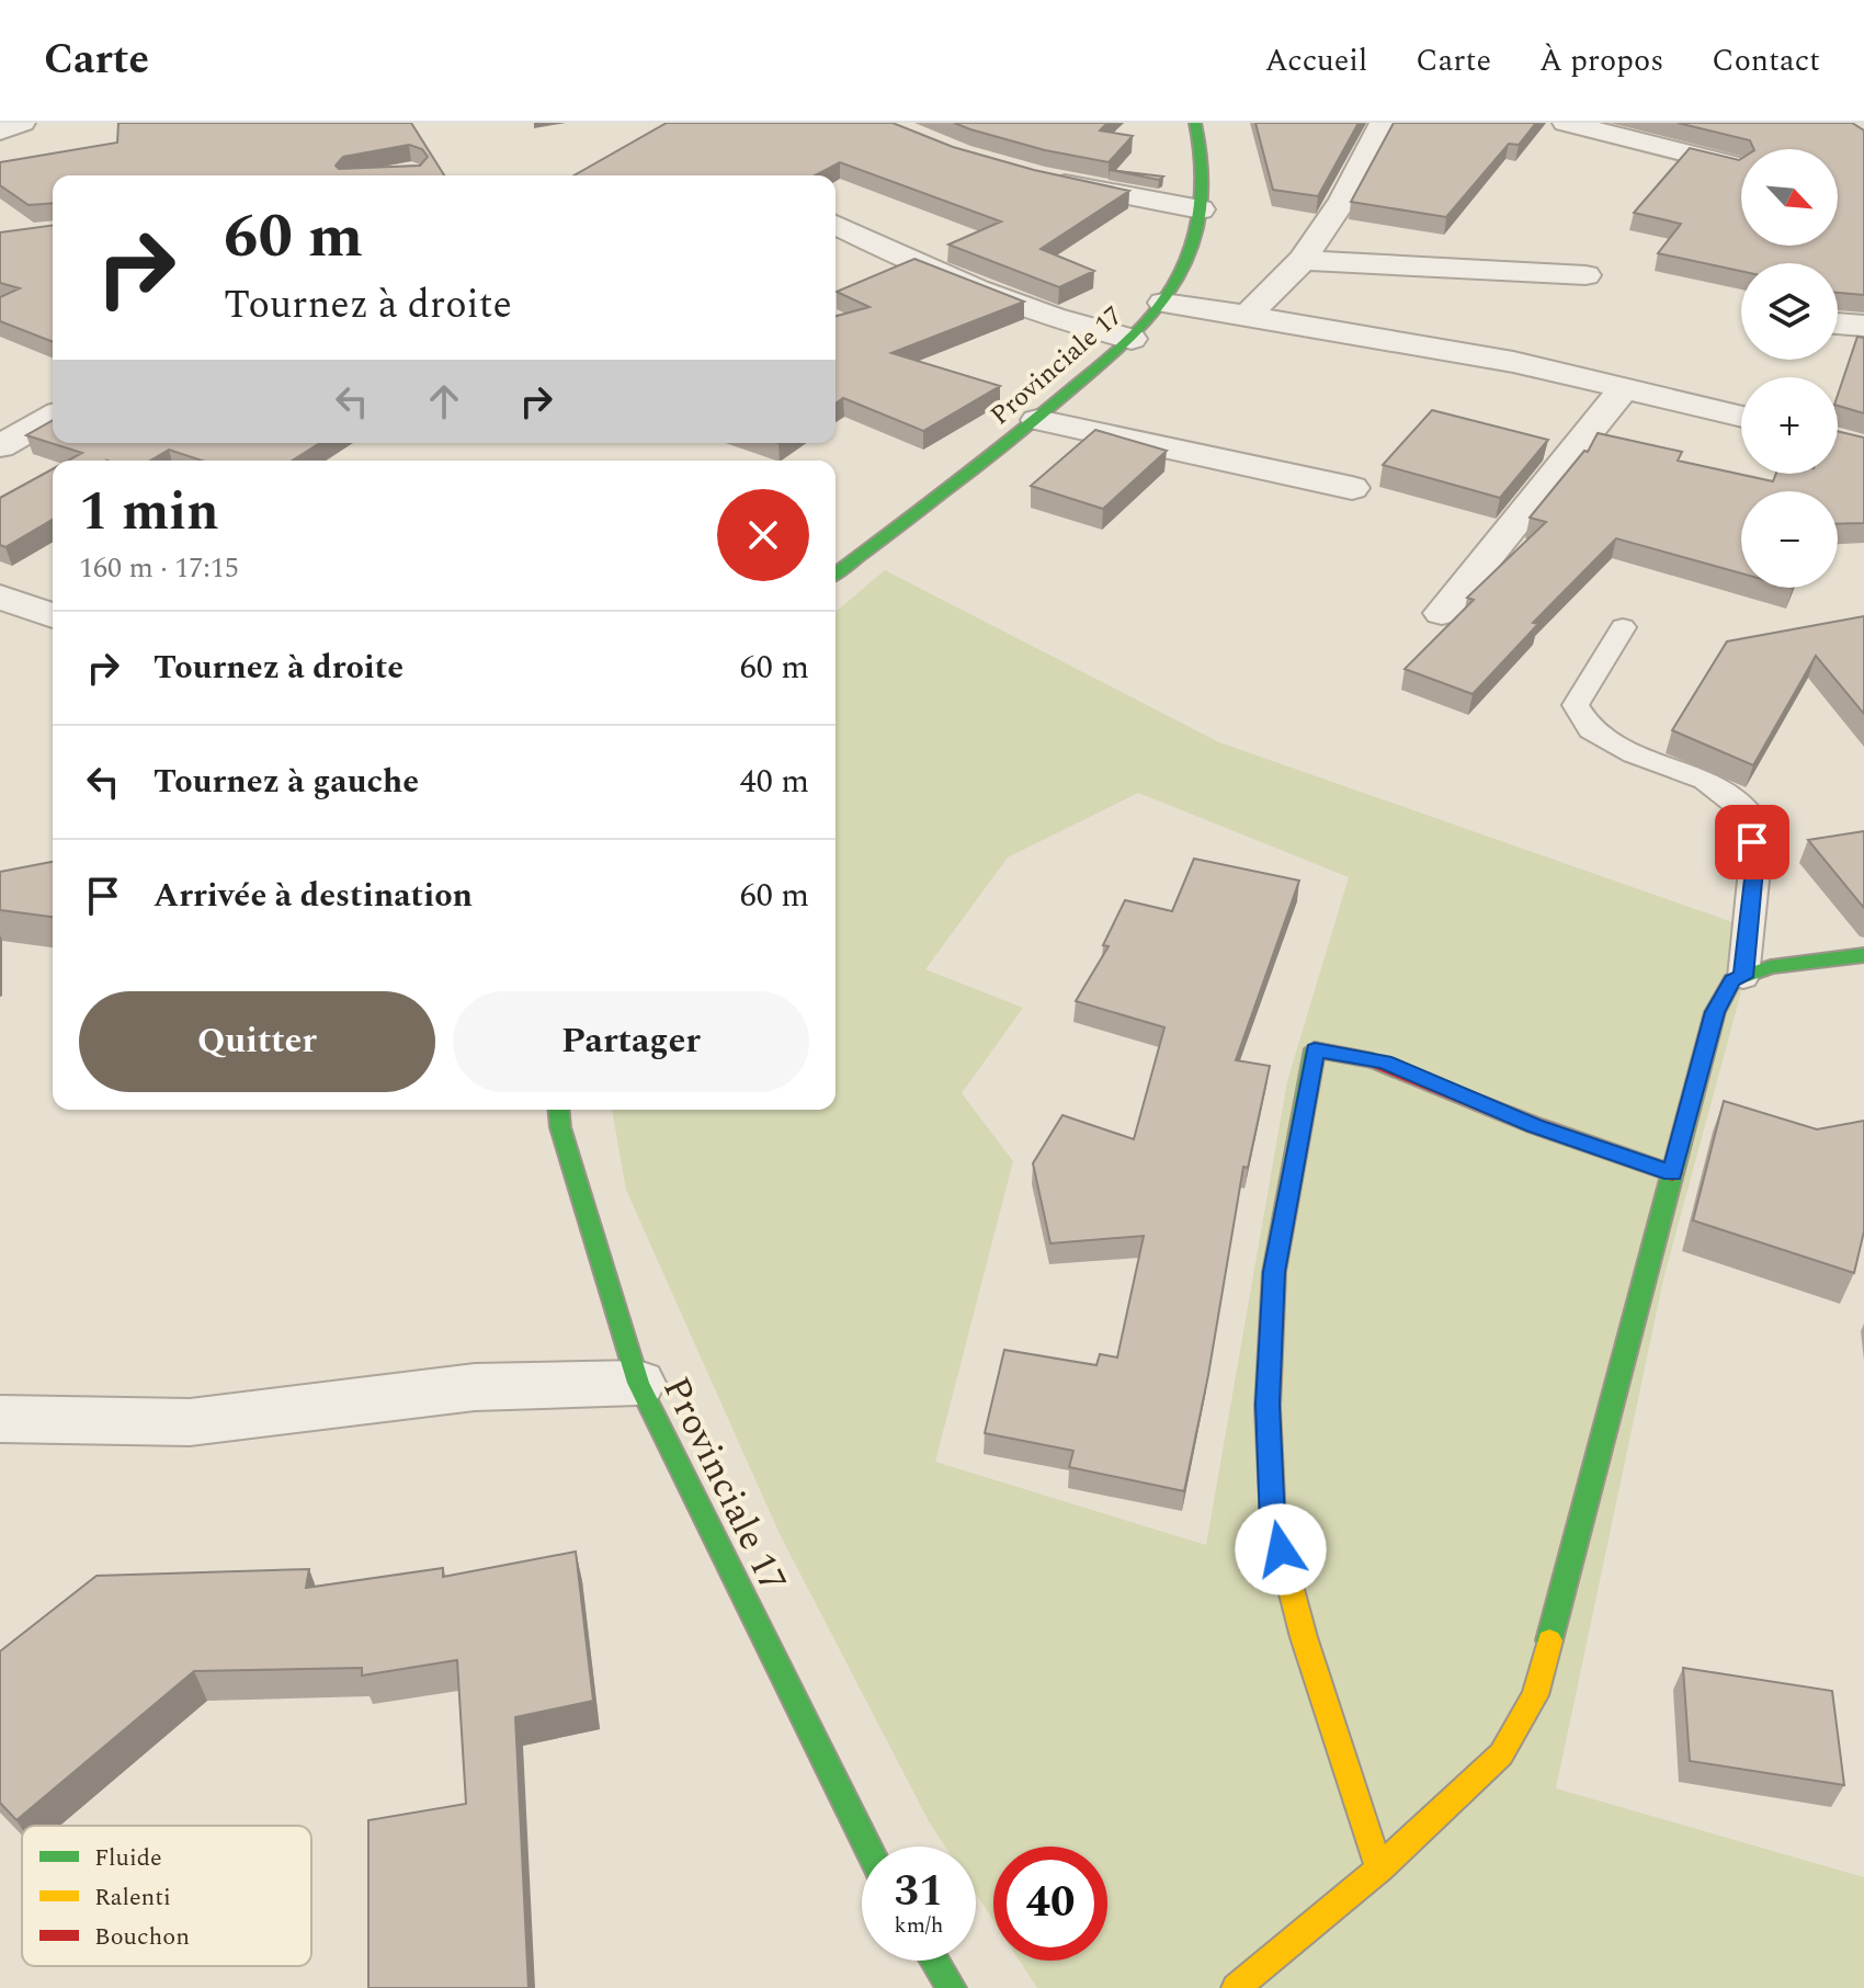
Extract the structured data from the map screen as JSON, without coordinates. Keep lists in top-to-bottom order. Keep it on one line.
{"streets":{"main road":["Provinciale 17"]},"legend":["Fluide","Ralenti","Bouchon"],"north":"bottom right","page":{"header":"Carte","nav":["Accueil","Carte","À propos","Contact"],"map_buttons":["+","−"],"turn":["60 m","Tournez à droite"],"heading":["1 min","160 m · 17:15"],"list":[{"name":"Tournez à droite","value":"60 m"},{"name":"Tournez à gauche","value":"40 m"},{"name":"Arrivée à destination","value":"60 m"}],"buttons":["Quitter","Partager"],"speed":"31 km/h","limit":"40"}}
